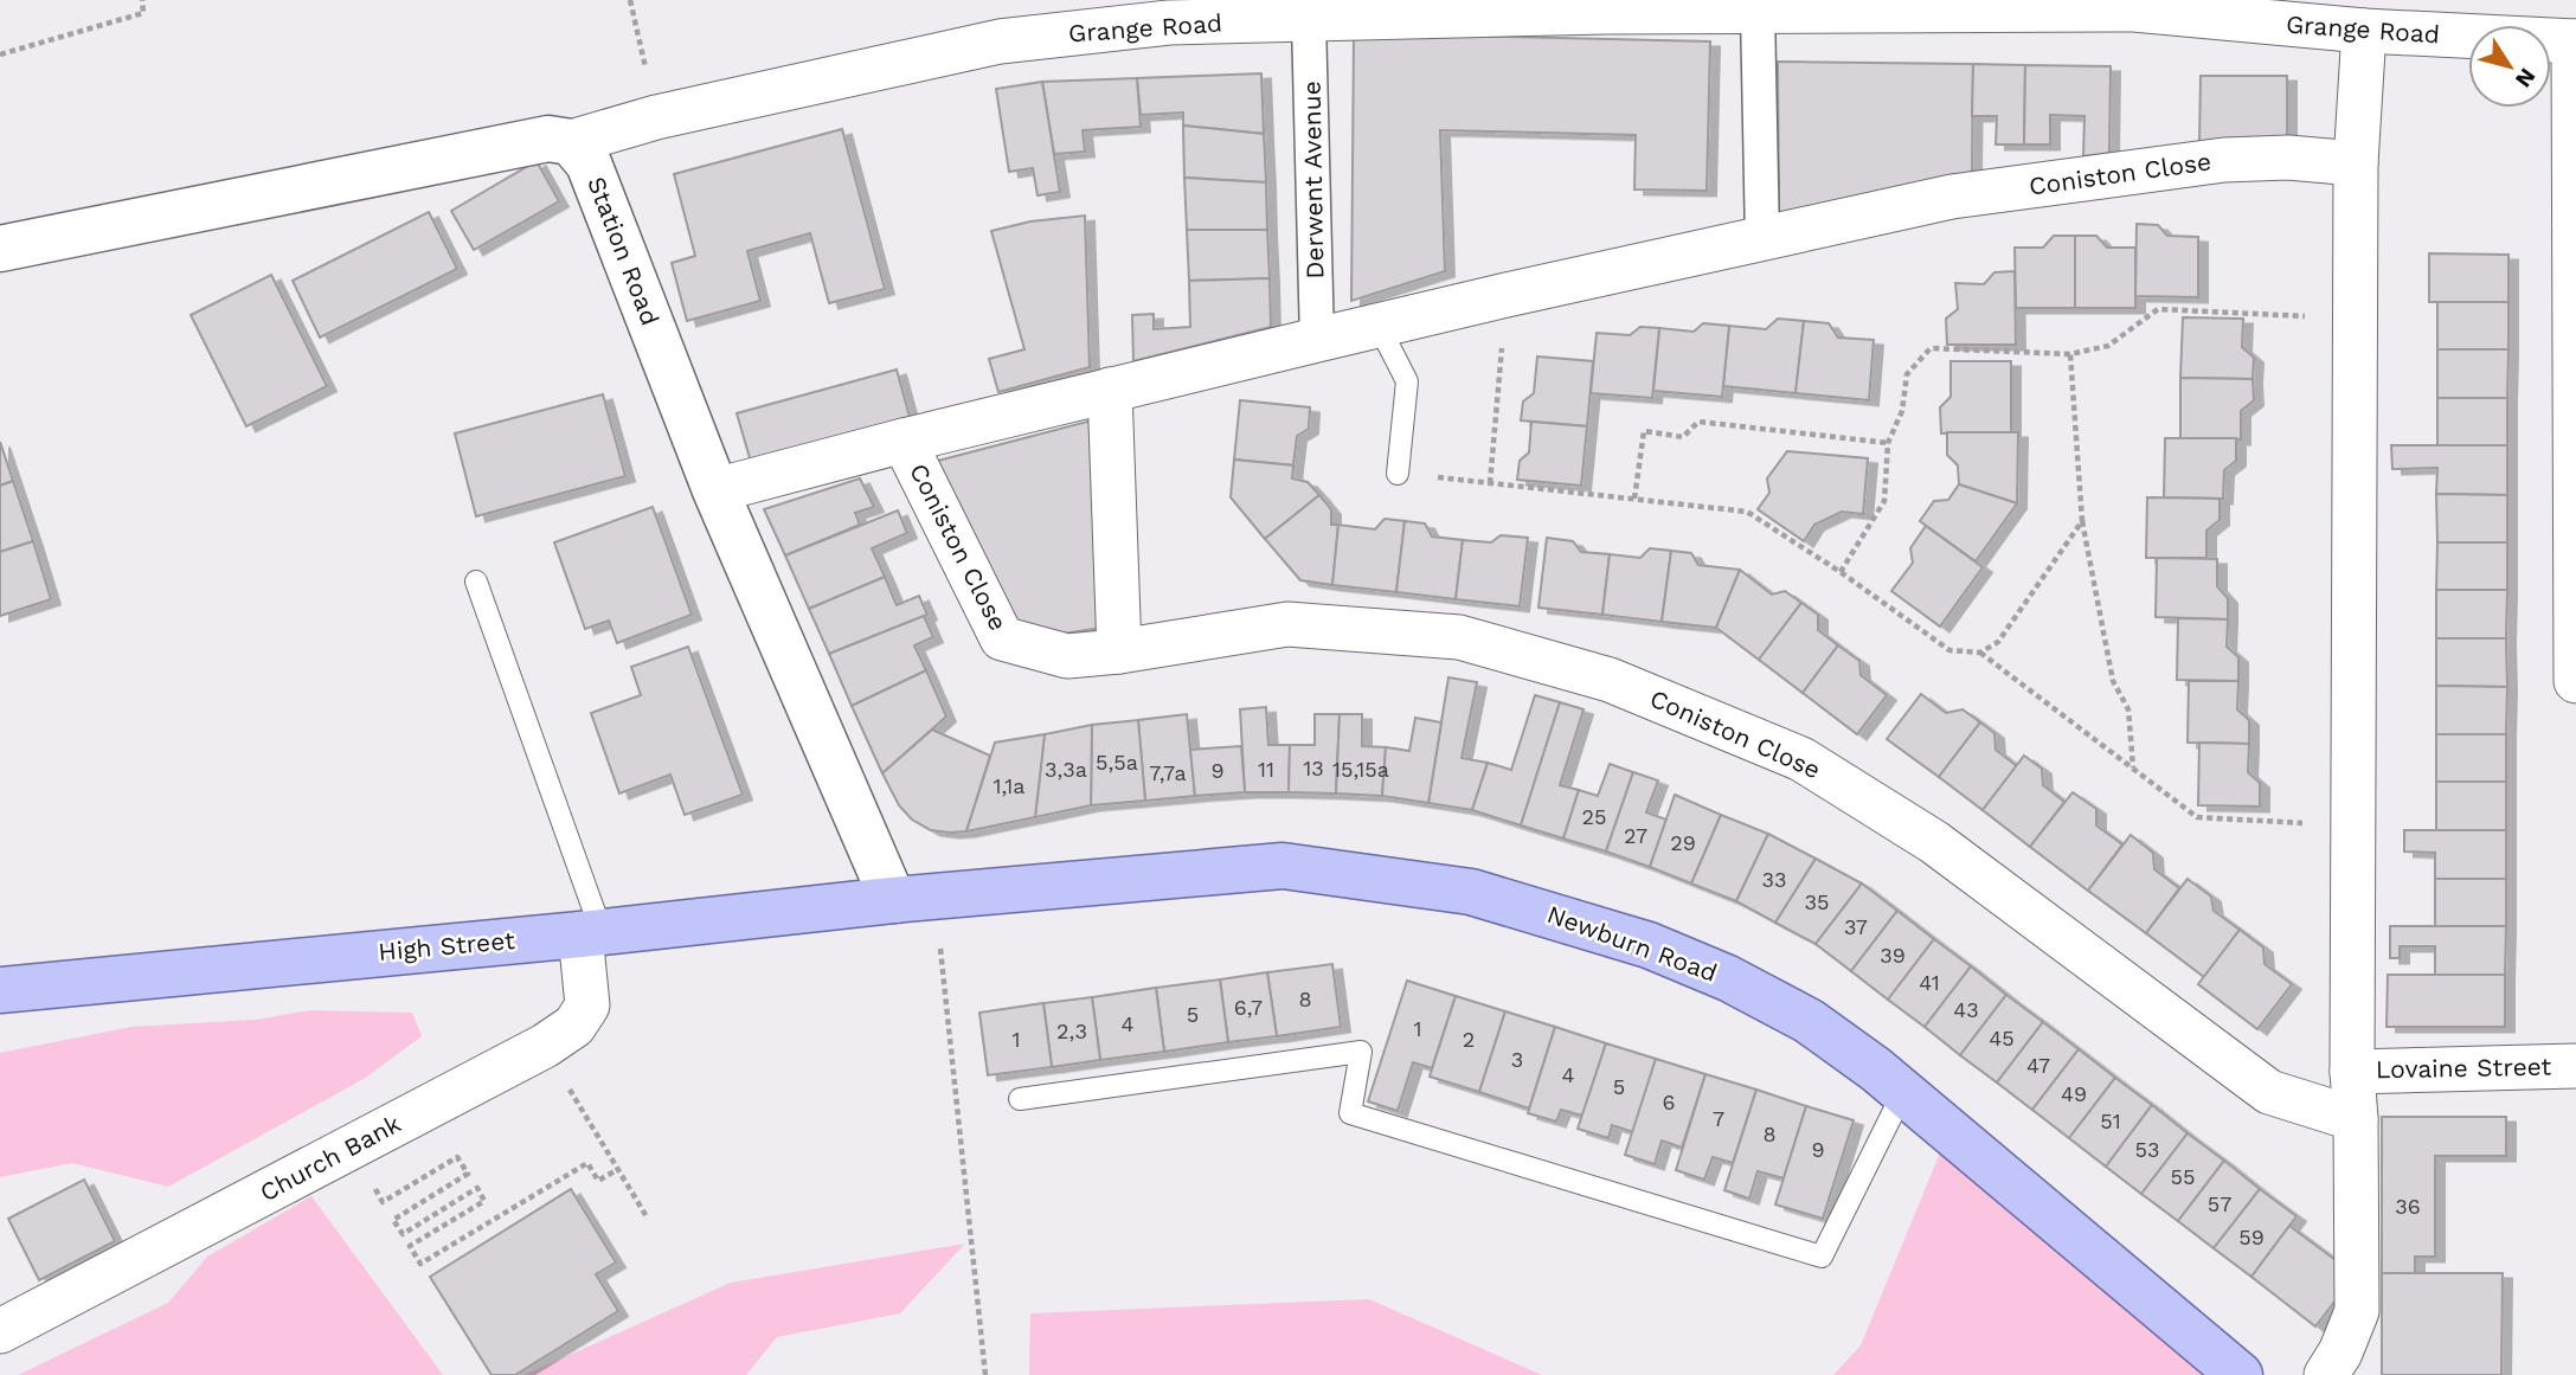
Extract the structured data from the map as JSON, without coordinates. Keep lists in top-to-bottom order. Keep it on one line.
{"streets":{"main road":["Newburn Road","High Street"],"street":["Grange Road","Coniston Close","Derwent Avenue","Station Road","Lovaine Street","Church Bank"]},"crossings":[["Grange Road","Derwent Avenue"],["Grange Road","Station Road"],["Coniston Close","Derwent Avenue"],["Coniston Close","Station Road"],["Station Road","Newburn Road"],["Station Road","High Street"],["Newburn Road","High Street"],["High Street","Church Bank"]],"house_numbers":["5,5a","13","3,3a","11","15,15a","9","7,7a","1,1a","25","27","29","33","35","37","39","41","8","6,7","43","5","4","1","2,3","45","1","2","3","47","4","5","49","6","7","51","8","9","53","55","57","36","59"],"north":"bottom right"}
